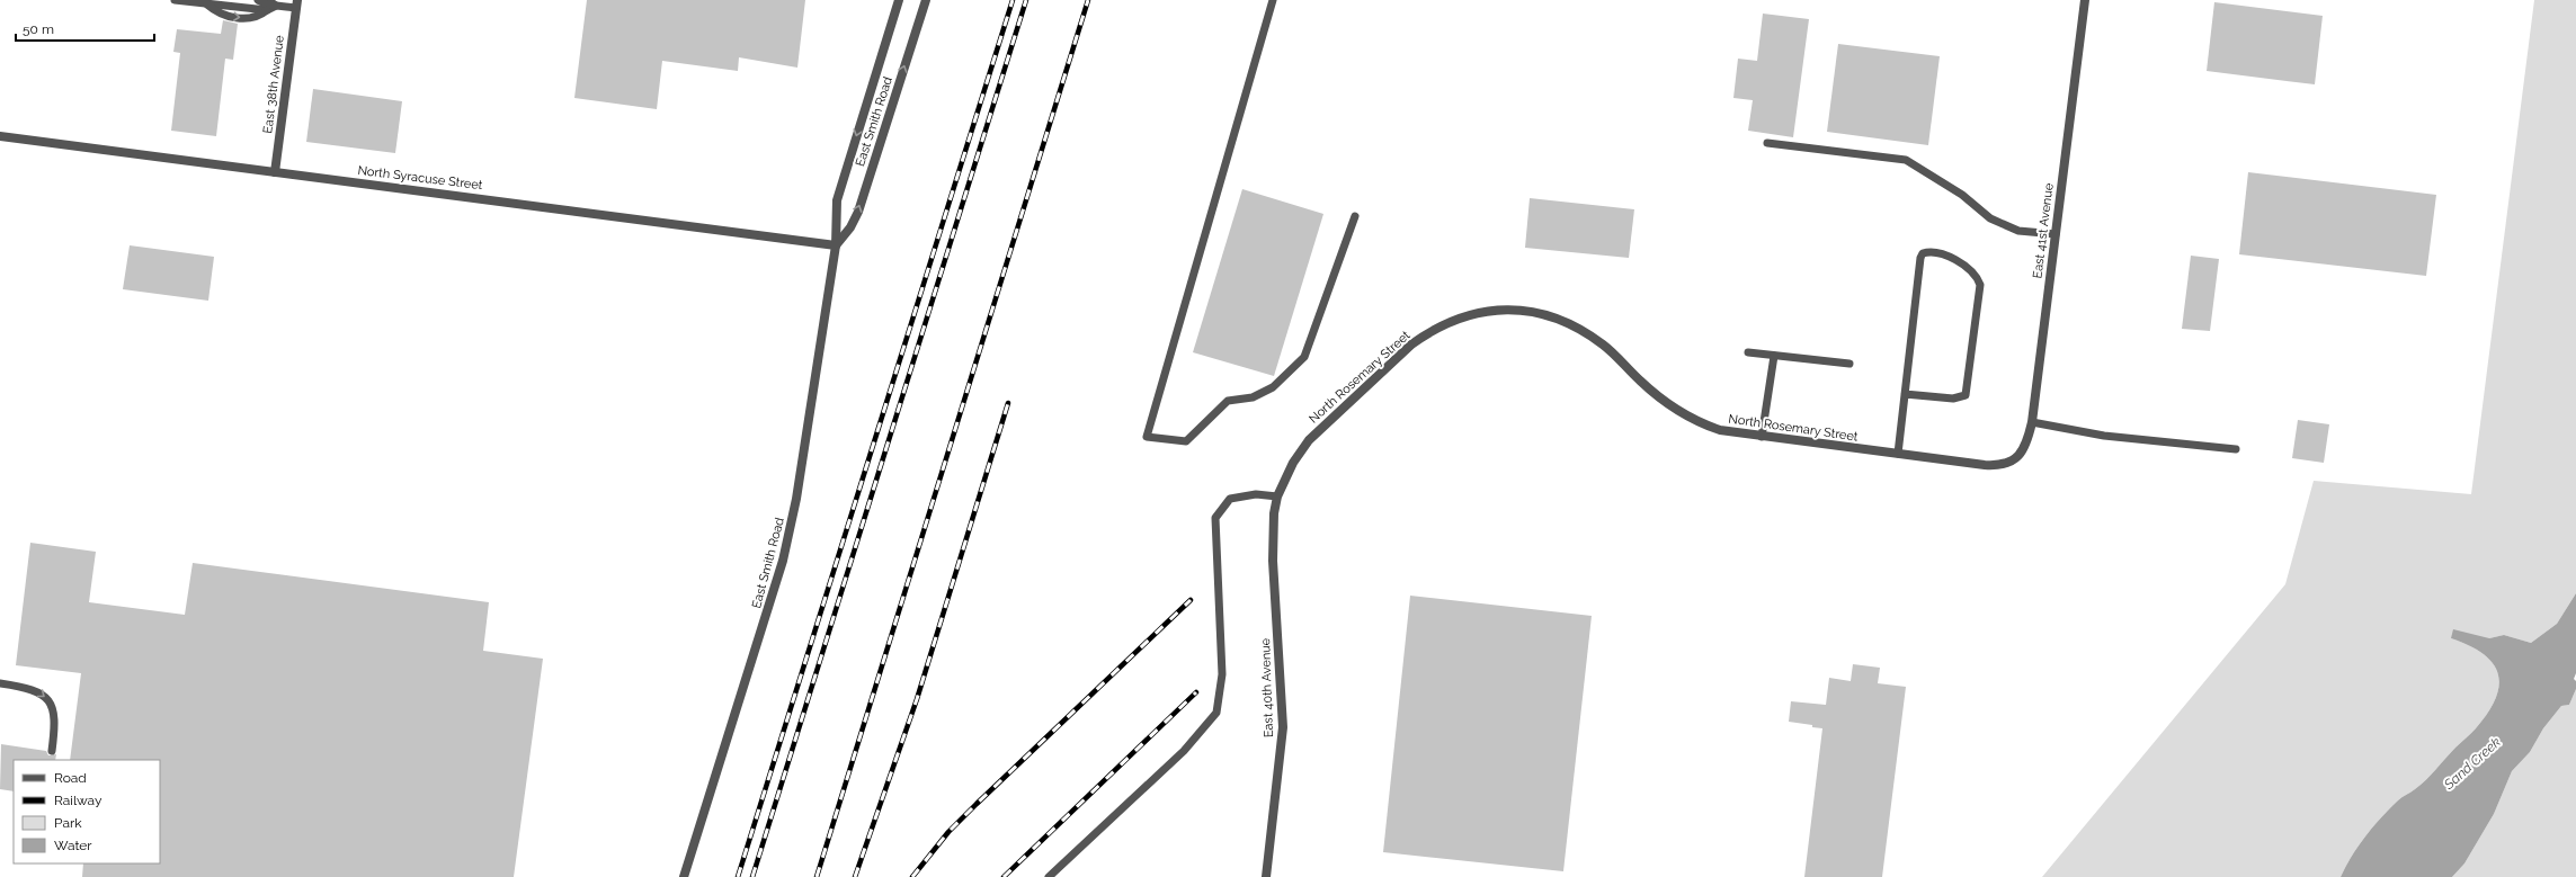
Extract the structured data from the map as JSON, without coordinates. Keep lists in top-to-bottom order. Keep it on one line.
{"streets":{"street":["East 38th Avenue","East Smith Road","North Syracuse Street","East 41st Avenue","North Rosemary Street","East 40th Avenue"]},"crossings":[["East 38th Avenue","North Syracuse Street"],["East Smith Road","North Syracuse Street"],["East 41st Avenue","North Rosemary Street"],["North Rosemary Street","East 40th Avenue"]],"water":["Sand Creek"],"legend":["Road","Railway","Park","Water"],"scale_bar":"50 m"}
